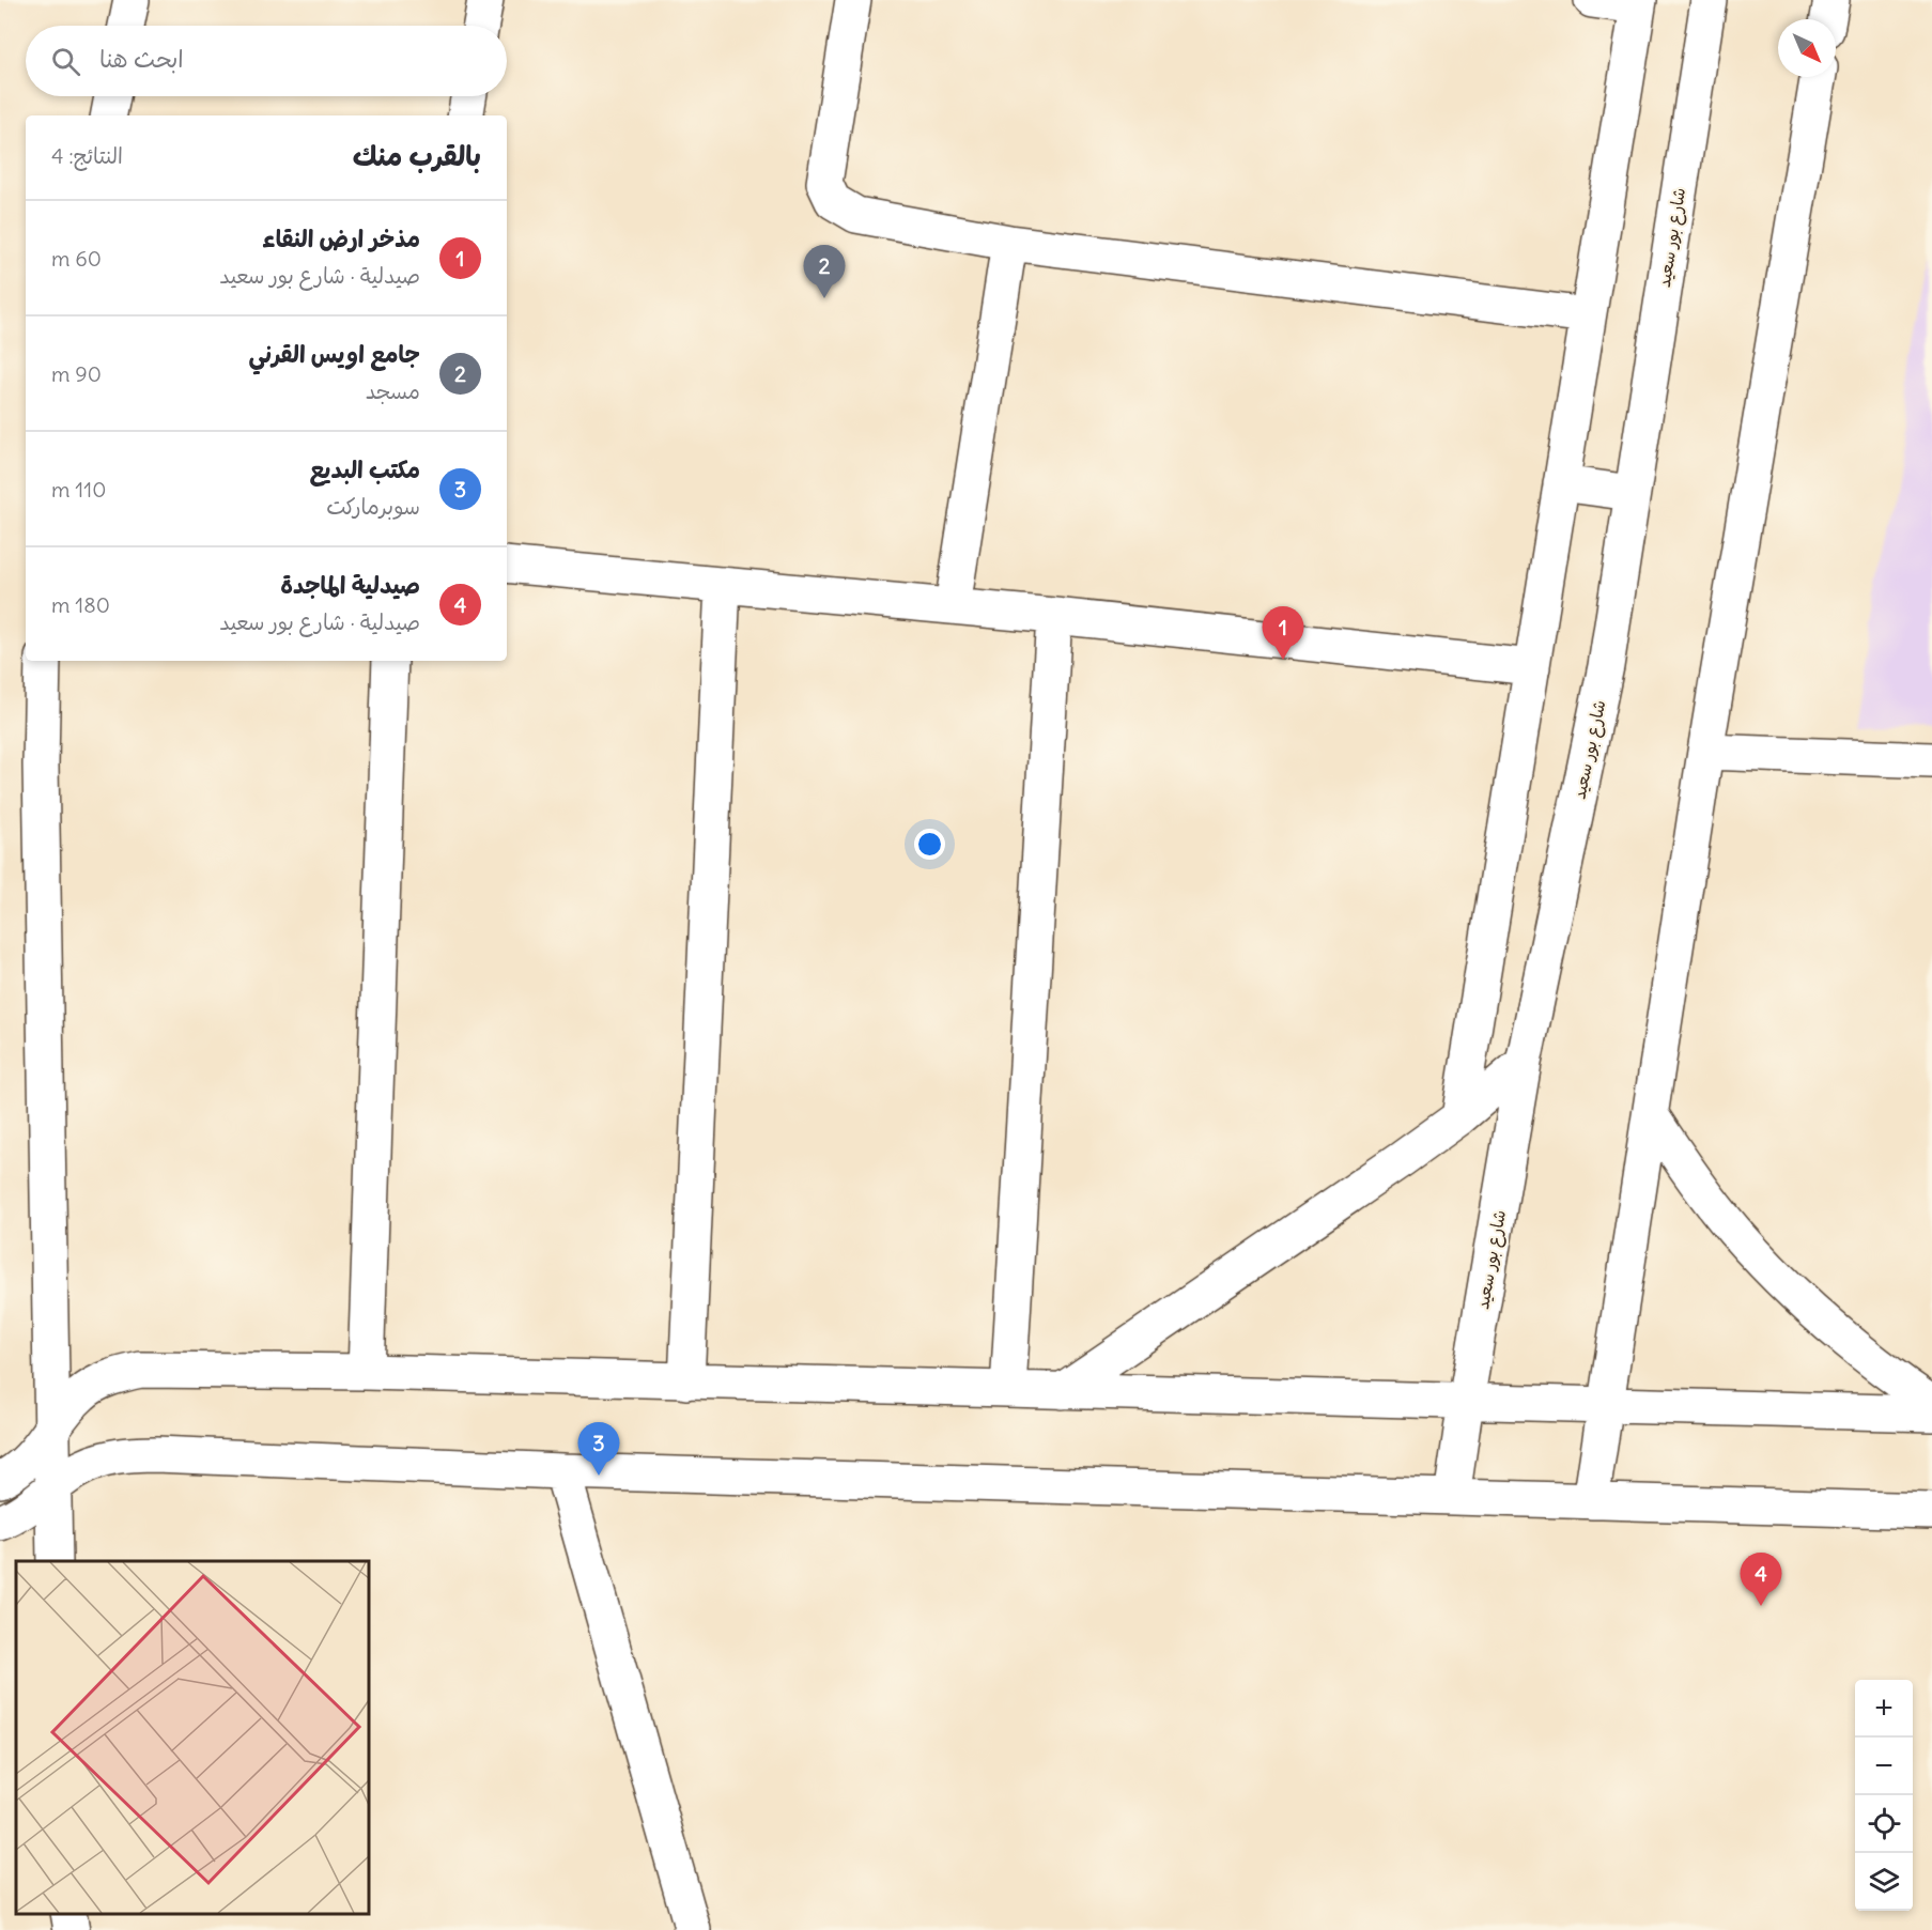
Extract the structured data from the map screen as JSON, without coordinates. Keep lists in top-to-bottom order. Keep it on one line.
{"streets":{"street":["شارع بور سعيد"]},"north":"bottom right","page":{"search":"ابحث هنا","heading":["بالقرب منك","النتائج: 4"],"list":[{"mark":"1","name":"مذخر ارض النقاء","note":"صيدلية · شارع بور سعيد","value":"60 m"},{"mark":"2","name":"جامع اويس القرني","note":"مسجد","value":"90 m"},{"mark":"3","name":"مكتب البديع","note":"سوبرماركت","value":"110 m"},{"mark":"4","name":"صيدلية الماجدة","note":"صيدلية · شارع بور سعيد","value":"180 m"}],"pins":["2","1","3","4"],"map_buttons":["+","−"]}}
